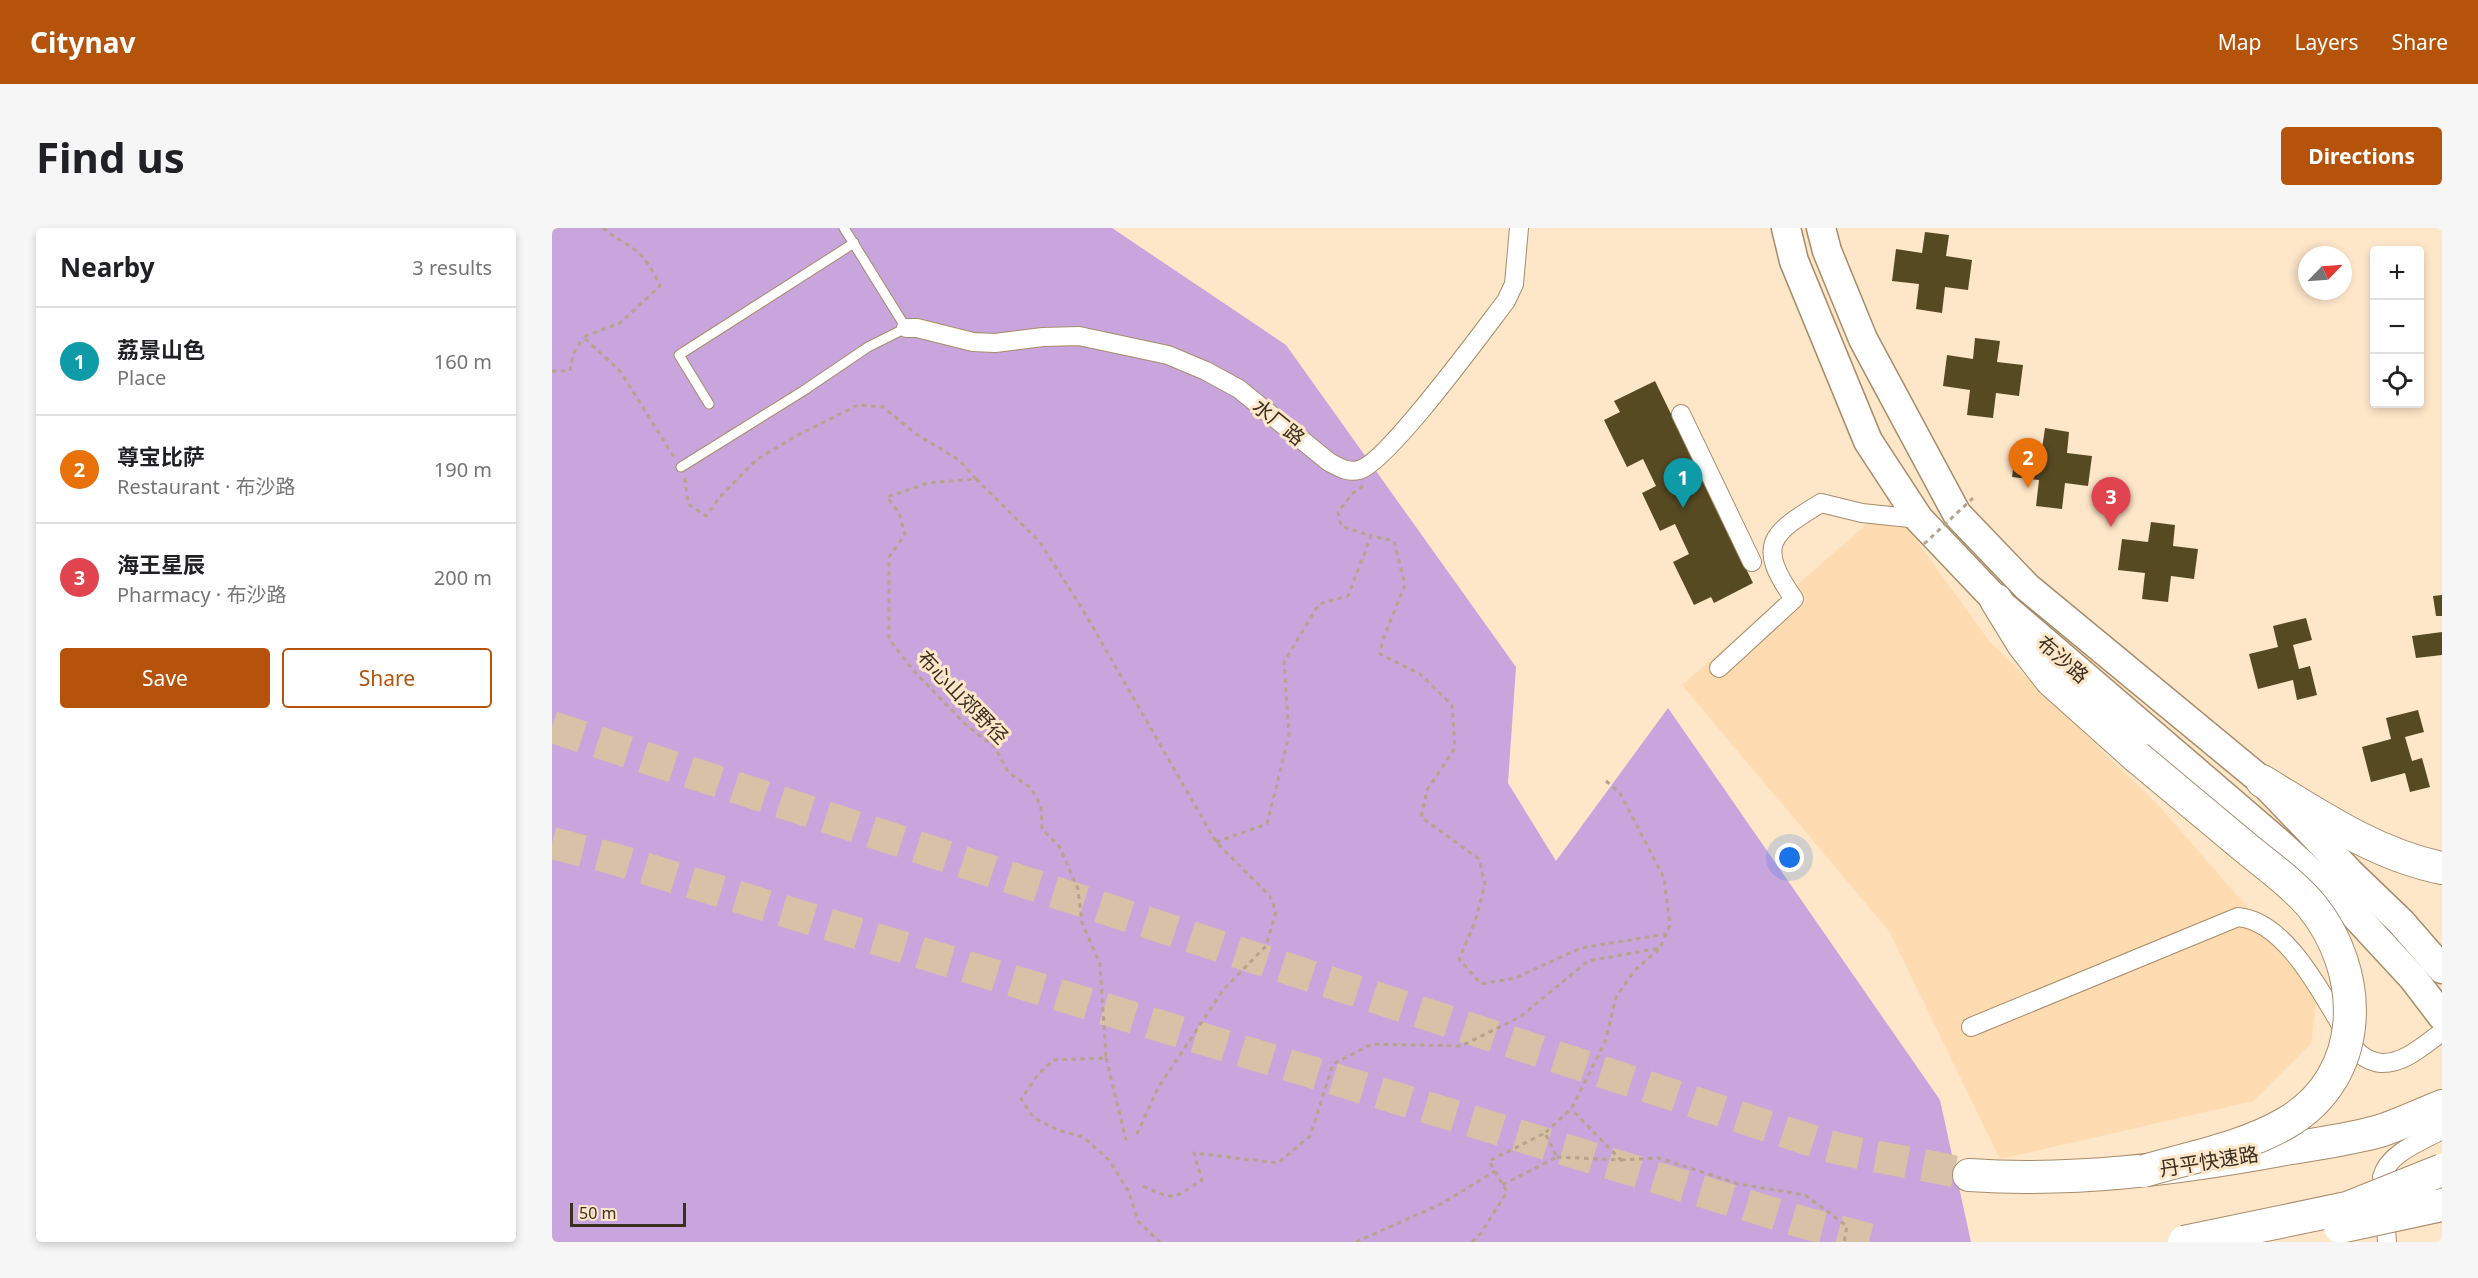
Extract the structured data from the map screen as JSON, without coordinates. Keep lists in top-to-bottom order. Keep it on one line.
{"streets":{"highway":["丹平快速路"],"main road":["布沙路"],"street":["水厂路"],"path":["布心山郊野径"]},"scale_bar":"50 m","north":"top right","page":{"header":"Citynav","nav":["Map","Layers","Share"],"buttons":["Directions",["Save","Share"]],"title":"Find us","heading":["Nearby","3 results"],"map_buttons":["+","−"],"list":[{"mark":"1","name":"荔景山色","note":"Place","value":"160 m"},{"mark":"2","name":"尊宝比萨","note":"Restaurant · 布沙路","value":"190 m"},{"mark":"3","name":"海王星辰","note":"Pharmacy · 布沙路","value":"200 m"}],"pins":["2","1","3"],"scale":"50 m"}}
